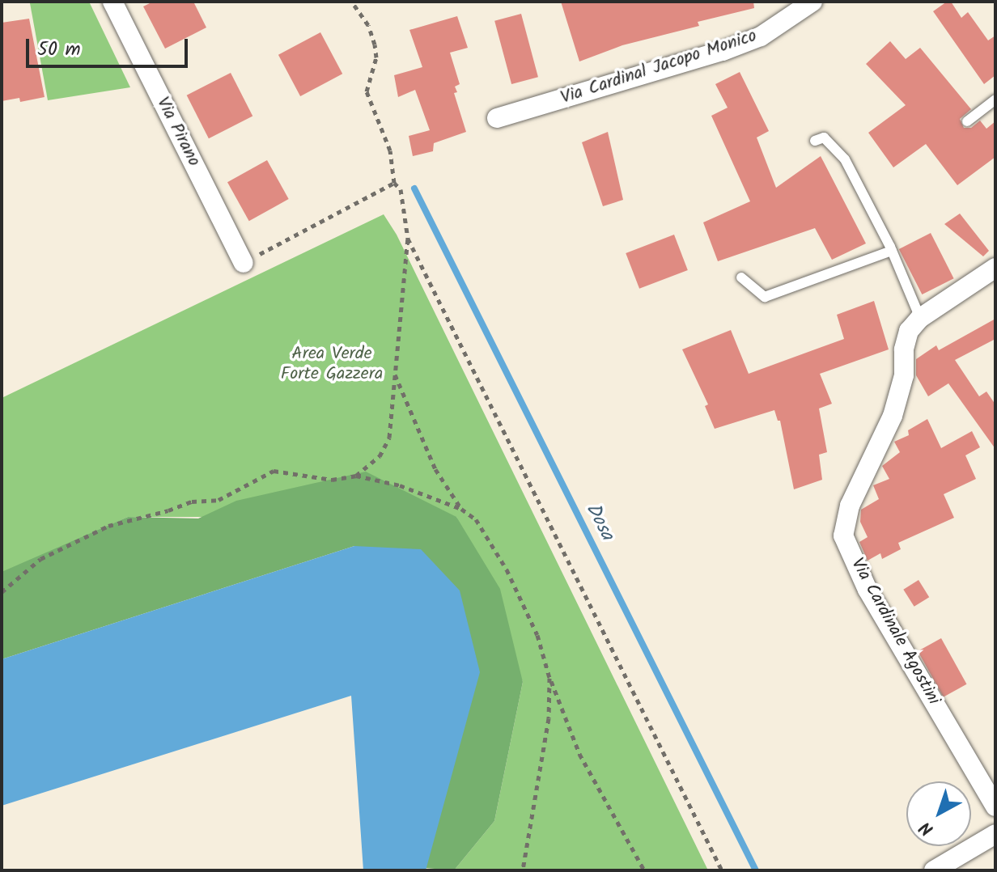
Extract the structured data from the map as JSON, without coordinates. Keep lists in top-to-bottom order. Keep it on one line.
{"streets":{"street":["Via Cardinal Jacopo Monico","Via Pirano","Via Cardinale Agostini"]},"water":["Dosa"],"parks":["Area Verde Forte Gazzera"],"scale_bar":"50 m","north":"bottom left"}
